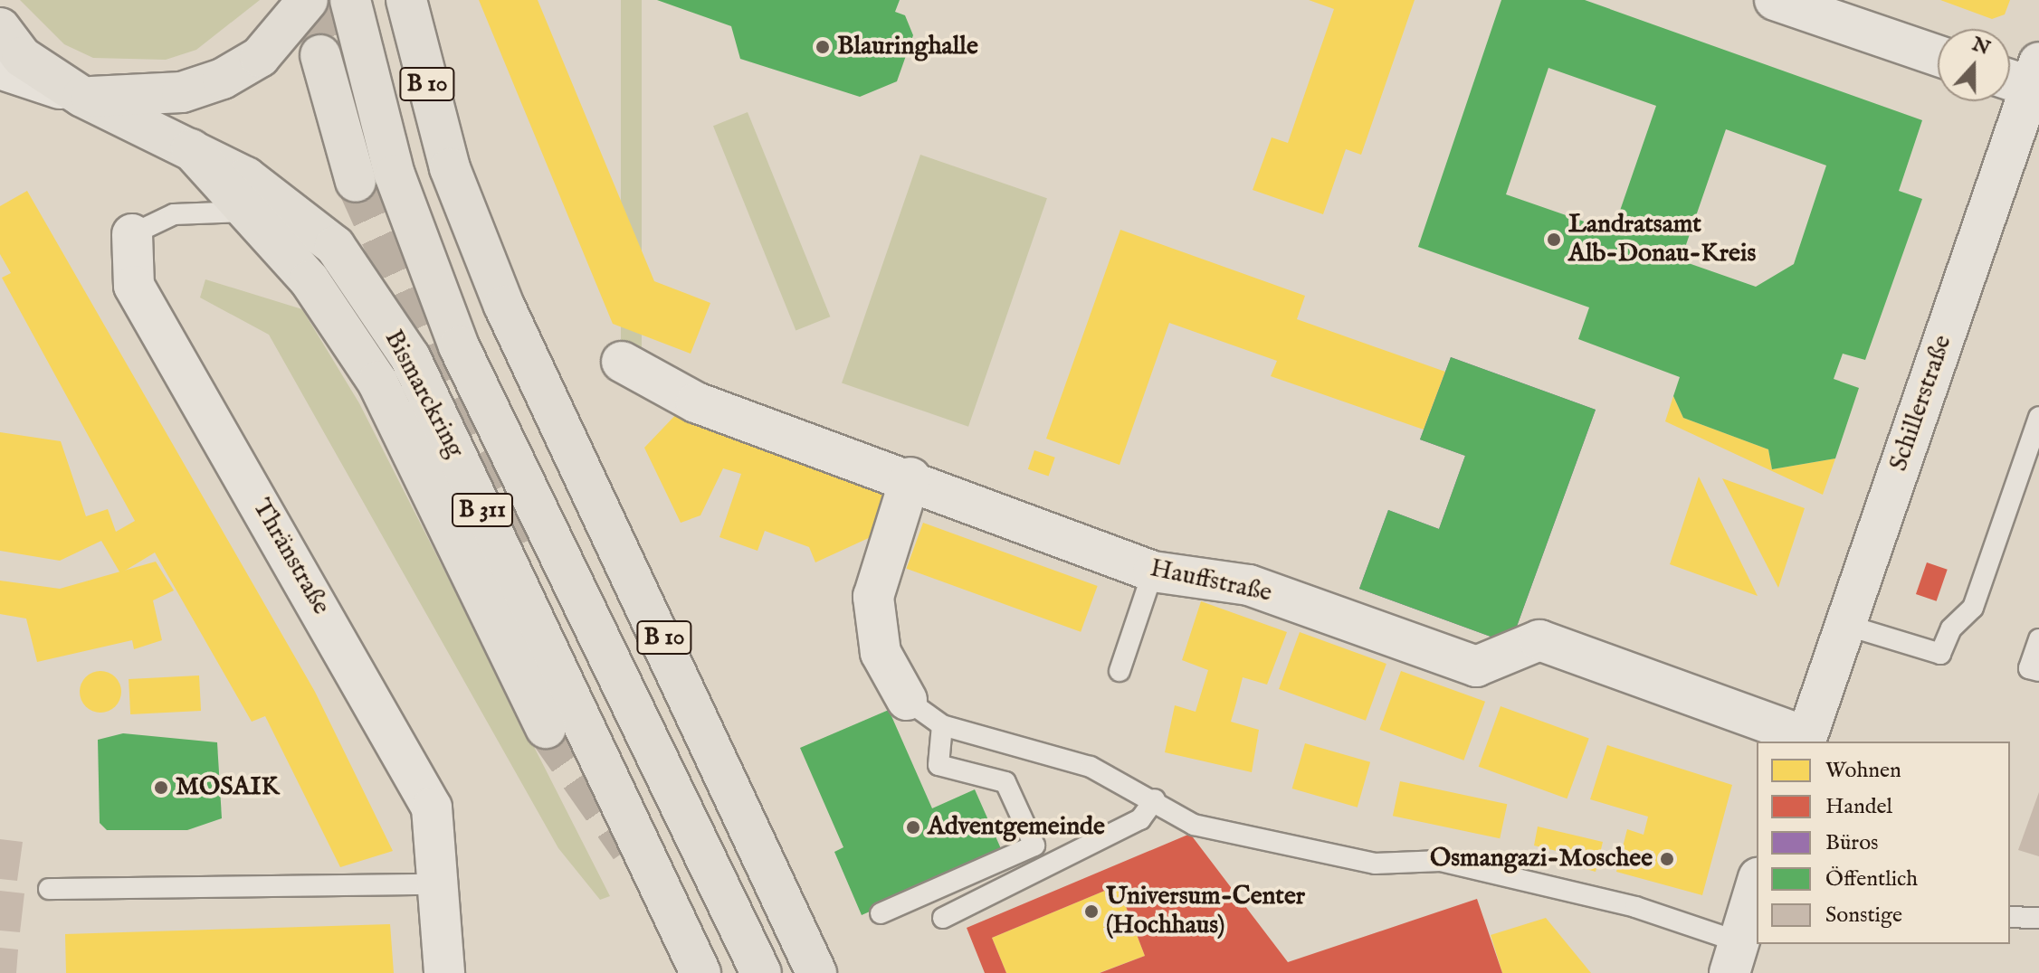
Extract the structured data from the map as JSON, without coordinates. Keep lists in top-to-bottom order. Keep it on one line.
{"streets":{"main road":["B 10","Bismarckring","B 311"],"street":["Schillerstraße","Thränstraße","Hauffstraße"]},"crossings":[["Bismarckring","B 311"],["Schillerstraße","Hauffstraße"]],"places":["Blauringhalle","Landratsamt Alb-Donau-Kreis","MOSAIK","Adventgemeinde","Osmangazi-Moschee","Universum-Center (Hochhaus)"],"legend":["Wohnen","Handel","Büros","Öffentlich","Sonstige"],"north":"top"}
